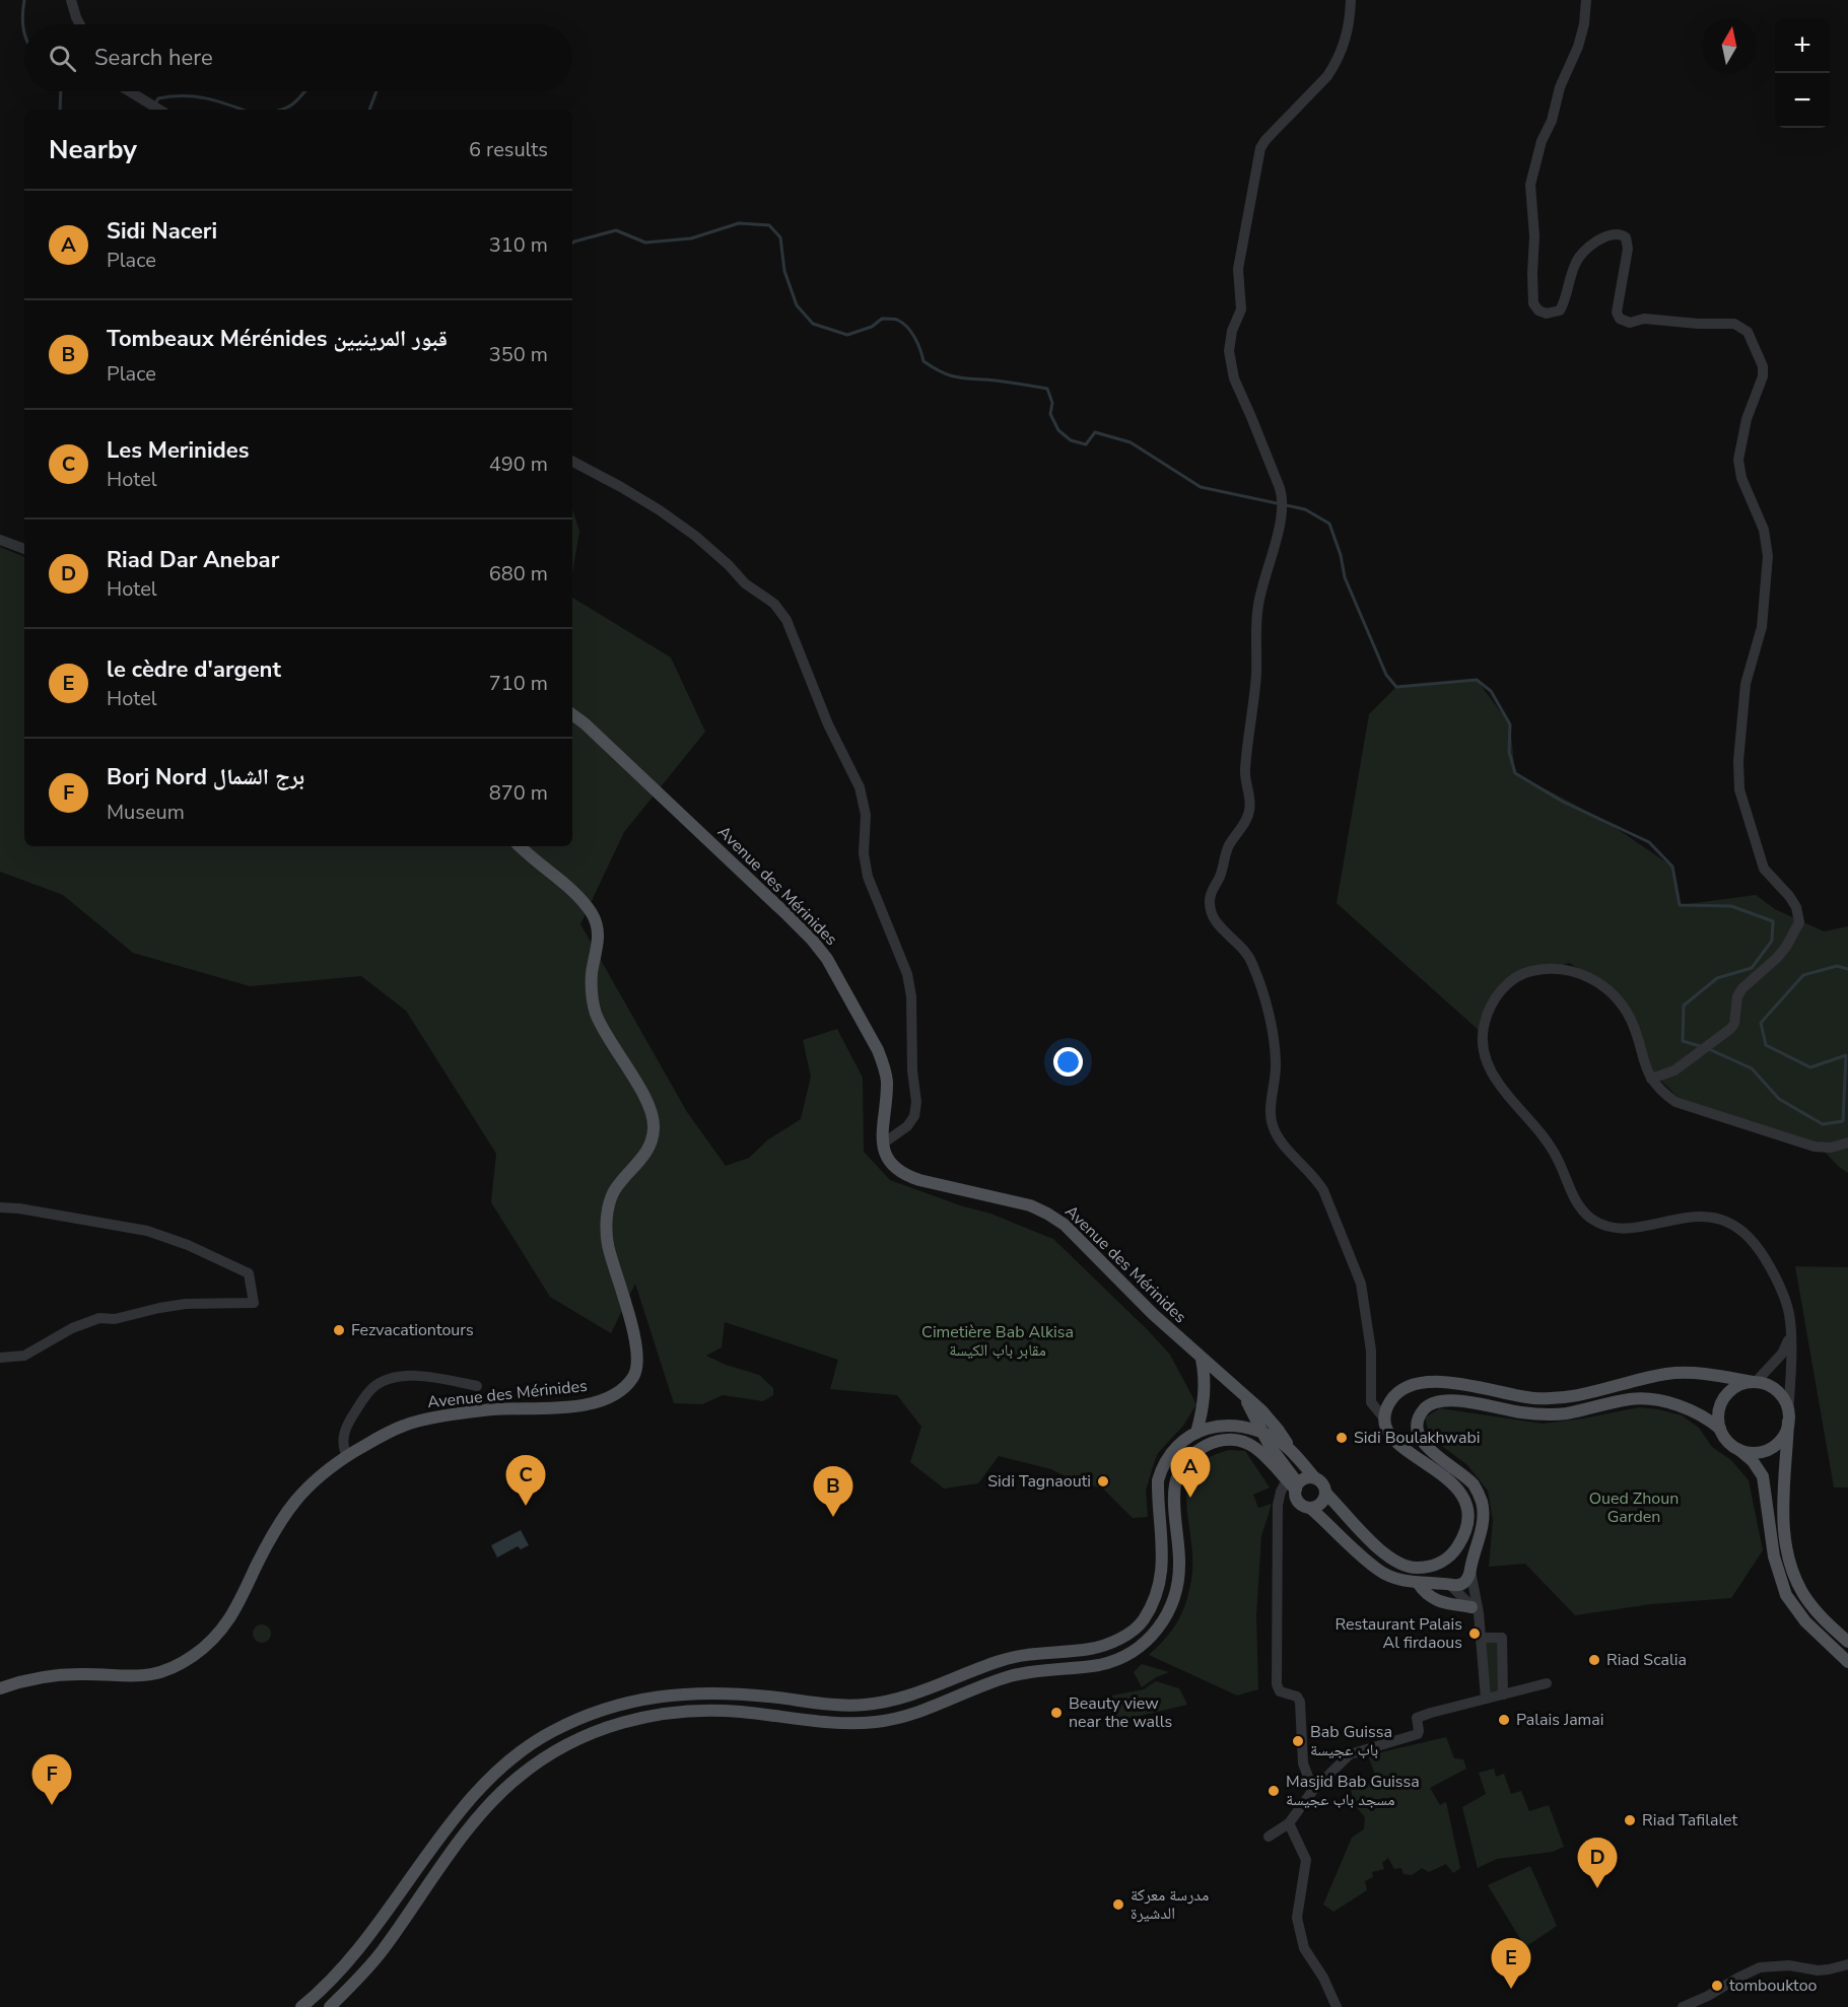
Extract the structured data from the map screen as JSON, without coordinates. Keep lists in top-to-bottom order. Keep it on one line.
{"streets":{"main road":["Avenue des Mérinides"]},"parks":["Cimetière Bab Alkisa مقابر باب الكيسة","Oued Zhoun Garden"],"places":["Fezvacationtours","Sidi Boulakhwabi","Sidi Tagnaouti","Restaurant Palais Al firdaous","Riad Scalia","Beauty view near the walls","Palais Jamai","Bab Guissa باب عجيسة","Masjid Bab Guissa مسجد باب عجيسة","Riad Tafilalet","مدرسة معركة الدشيرة","tombouktoo"],"north":"top","page":{"map_buttons":["+","−"],"search":"Search here","heading":["Nearby","6 results"],"list":[{"mark":"A","name":"Sidi Naceri","note":"Place","value":"310 m"},{"mark":"B","name":"Tombeaux Mérénides قبور المرينيين","note":"Place","value":"350 m"},{"mark":"C","name":"Les Merinides","note":"Hotel","value":"490 m"},{"mark":"D","name":"Riad Dar Anebar","note":"Hotel","value":"680 m"},{"mark":"E","name":"le cèdre d'argent","note":"Hotel","value":"710 m"},{"mark":"F","name":"Borj Nord برج الشمال","note":"Museum","value":"870 m"}],"pins":["A","C","B","F","D","E"]}}
